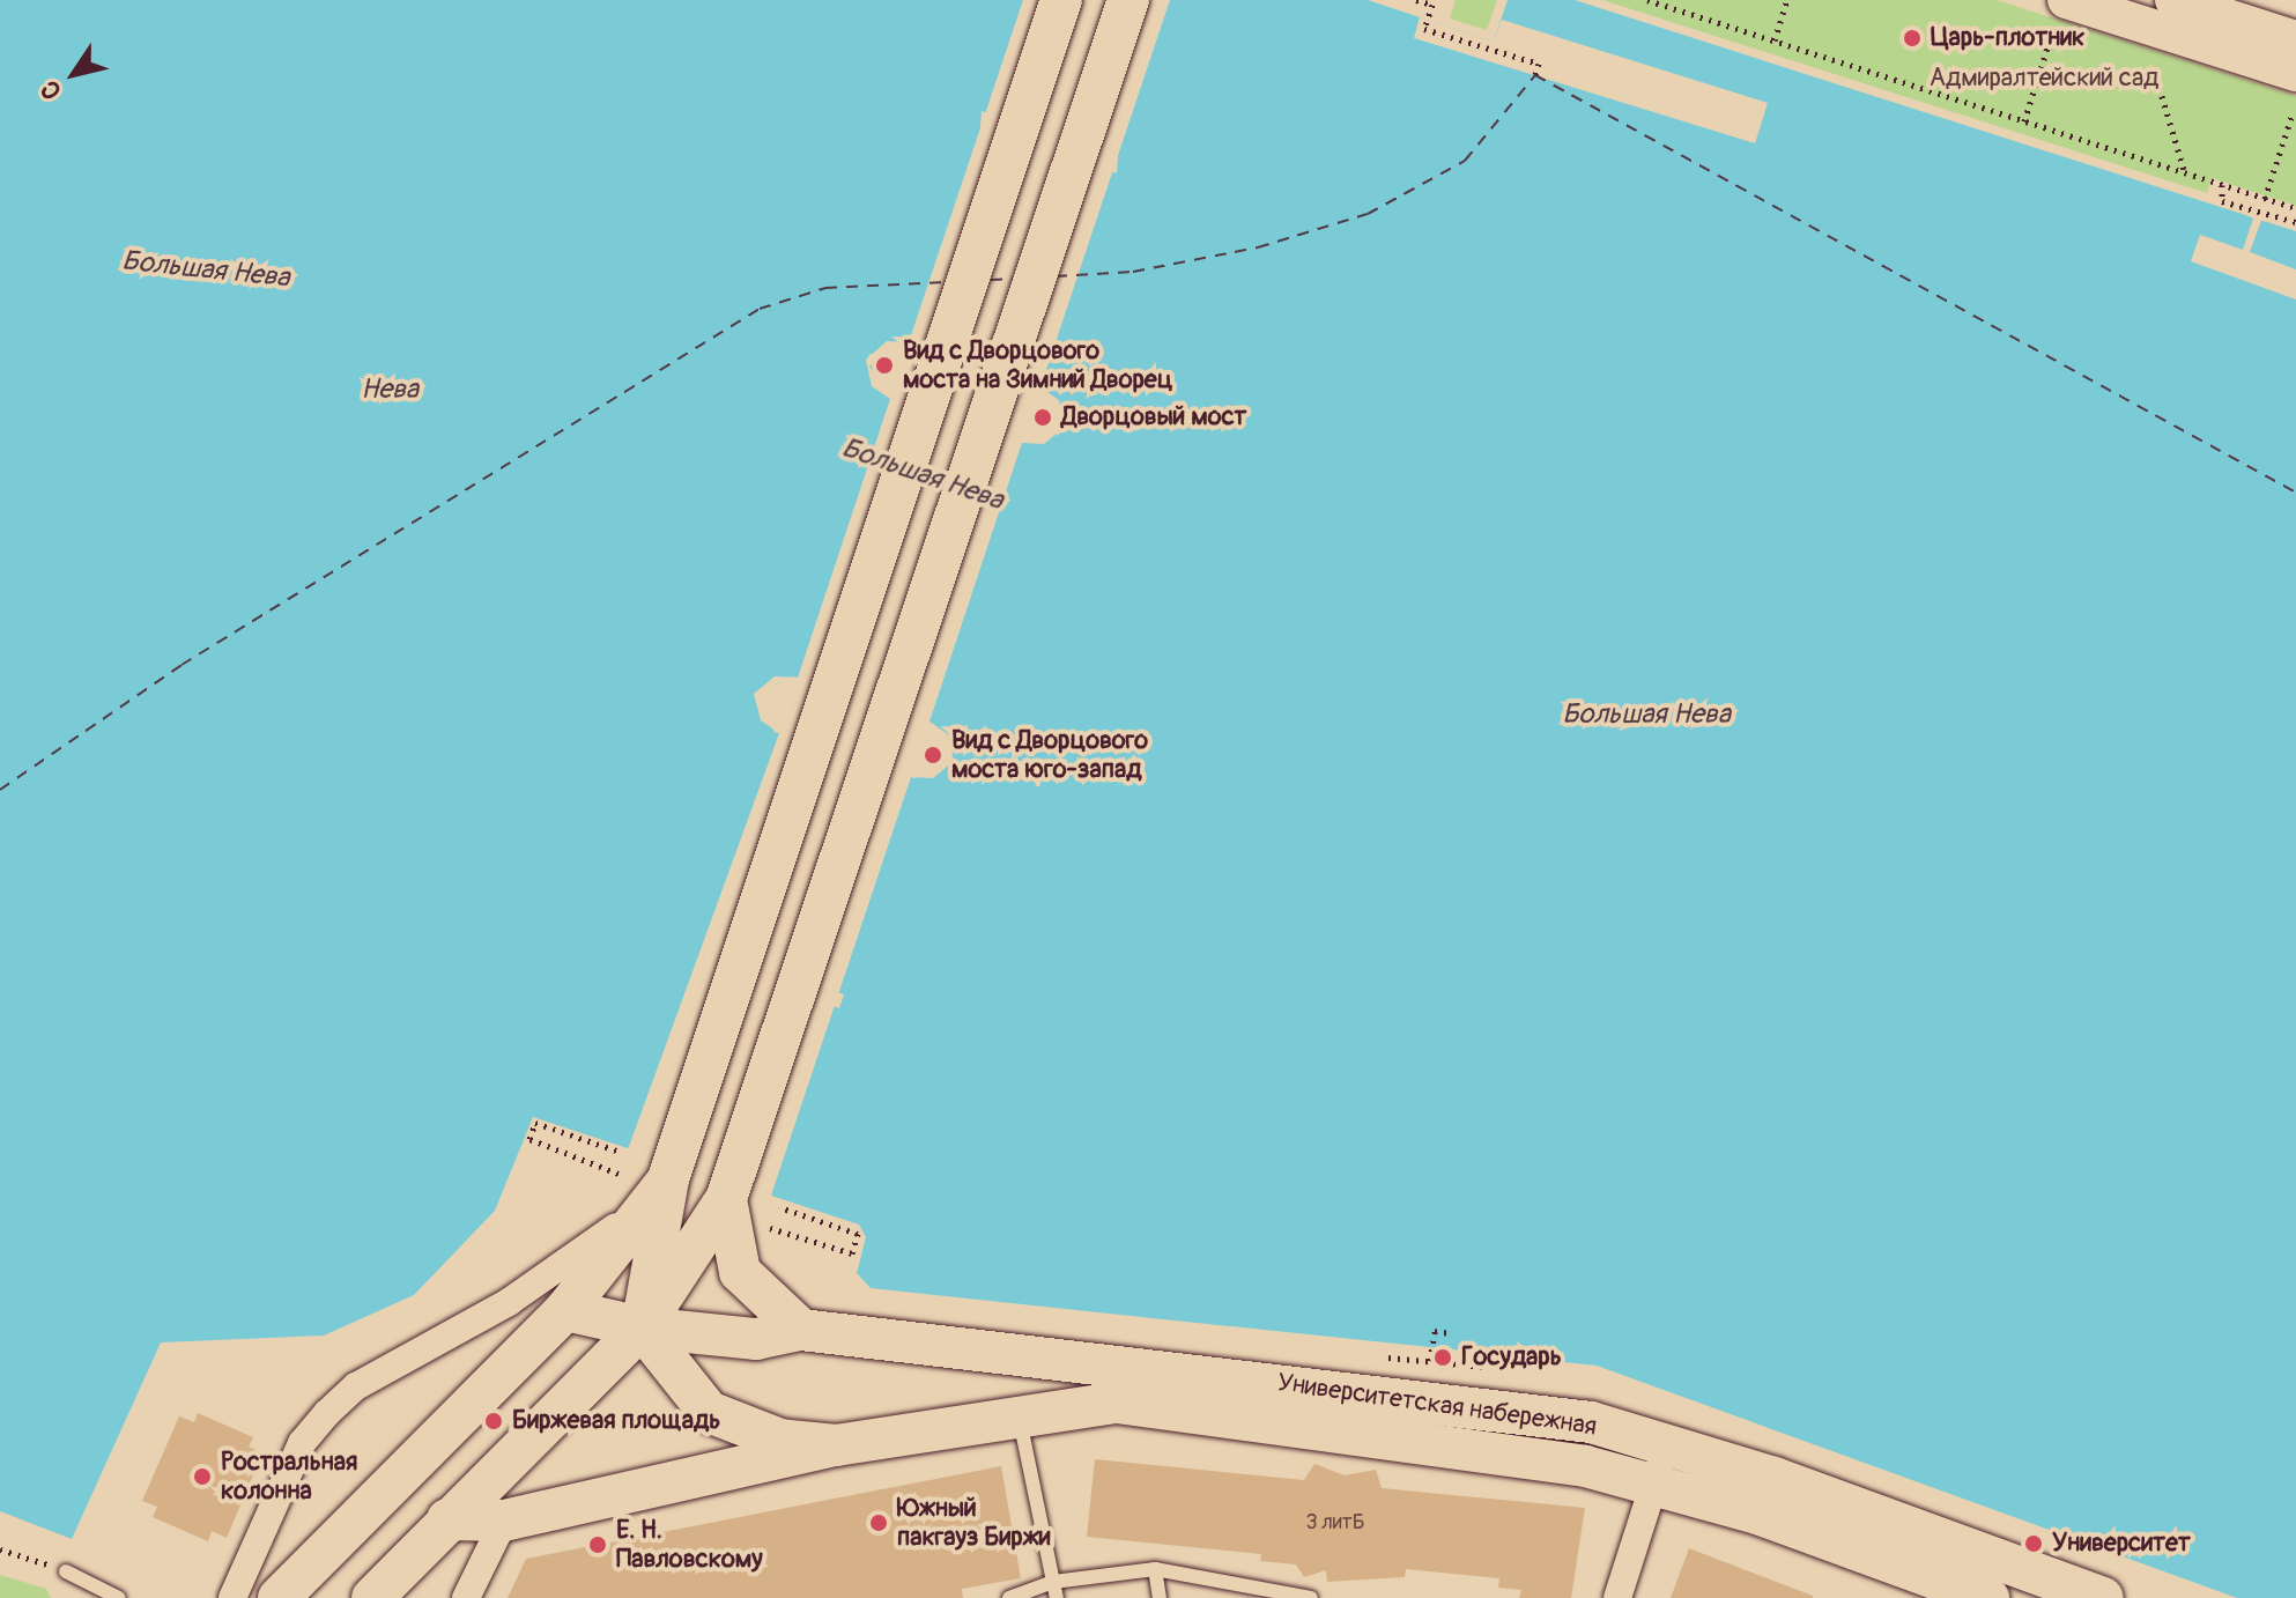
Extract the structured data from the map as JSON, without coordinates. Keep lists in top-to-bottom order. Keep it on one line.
{"streets":{"main road":["Университетская набережная"]},"water":["Большая Нева","Нева"],"parks":["Адмиралтейский сад"],"places":["Царь-плотник","Вид с Дворцового моста на Зимний Дворец","Дворцовый мост","Вид с Дворцового моста юго-запад","Государь","Биржевая площадь","Ростральная колонна","Южный пакгауз Биржи","Университет","Е. Н. Павловскому"],"house_numbers":["3 литБ"],"north":"bottom left"}
